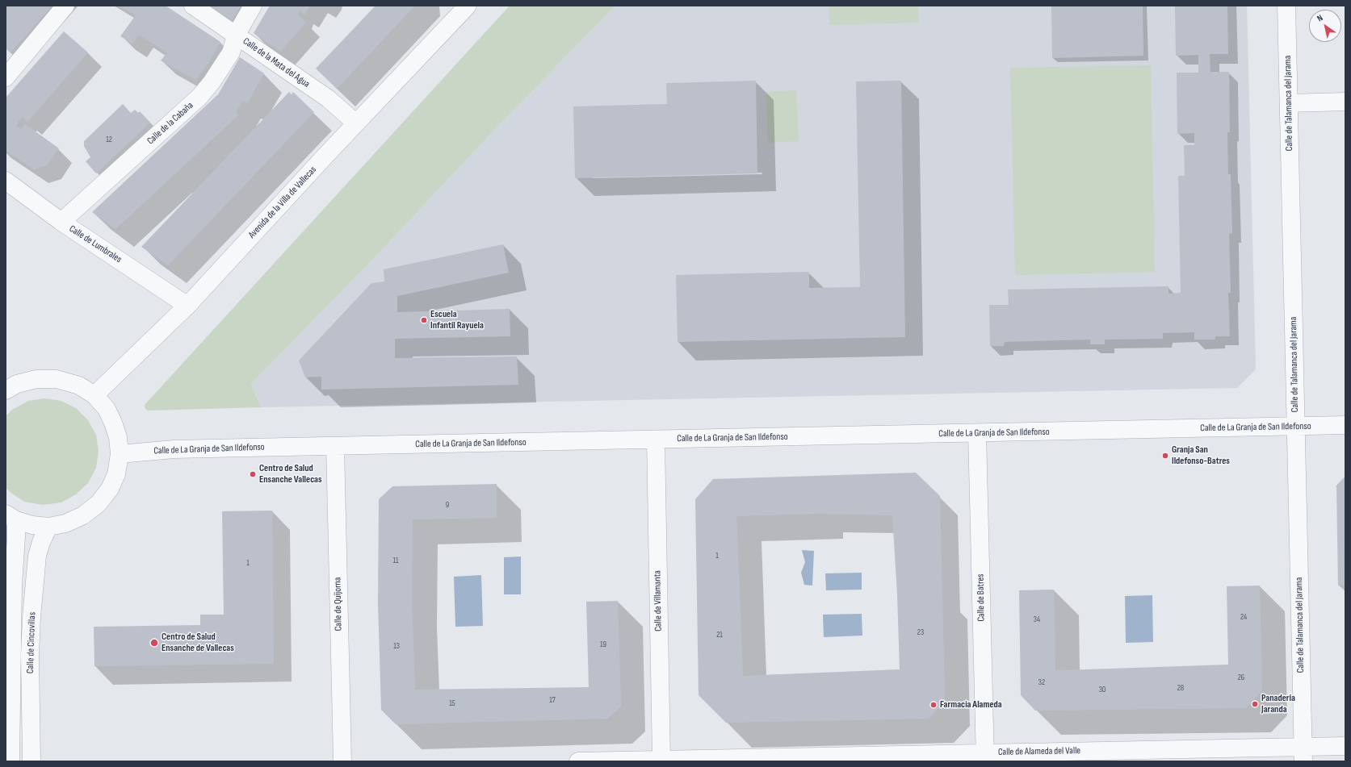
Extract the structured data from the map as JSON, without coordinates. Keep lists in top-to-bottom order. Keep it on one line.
{"streets":{"street":["Calle de la Mata del Agua","Calle de Talamanca del Jarama","Calle de la Cabaña","Avenida de la Villa de Vallecas","Calle de Lumbrales","Calle de La Granja de San Ildefonso","Calle de Batres","Calle de Villamanta","Calle de Quijorna","Calle de Cincovillas","Calle de Alameda del Valle"]},"crossings":[["Calle de la Mata del Agua","Calle de la Cabaña"],["Calle de la Mata del Agua","Avenida de la Villa de Vallecas"],["Calle de Talamanca del Jarama","Calle de La Granja de San Ildefonso"],["Calle de Talamanca del Jarama","Calle de Alameda del Valle"],["Calle de la Cabaña","Calle de Lumbrales"],["Avenida de la Villa de Vallecas","Calle de Lumbrales"],["Calle de La Granja de San Ildefonso","Calle de Batres"],["Calle de La Granja de San Ildefonso","Calle de Villamanta"],["Calle de La Granja de San Ildefonso","Calle de Quijorna"],["Calle de Batres","Calle de Alameda del Valle"],["Calle de Villamanta","Calle de Alameda del Valle"]],"places":["Escuela Infantil Rayuela","Granja San Ildefonso-Batres","Centro de Salud Ensanche Vallecas","Centro de Salud Ensanche de Vallecas","Panadería Jaranda","Farmacia Alameda"],"house_numbers":["12","9","1","11","1","24","34","23","21","19","13","26","32","28","30","17","15"],"north":"top left"}
